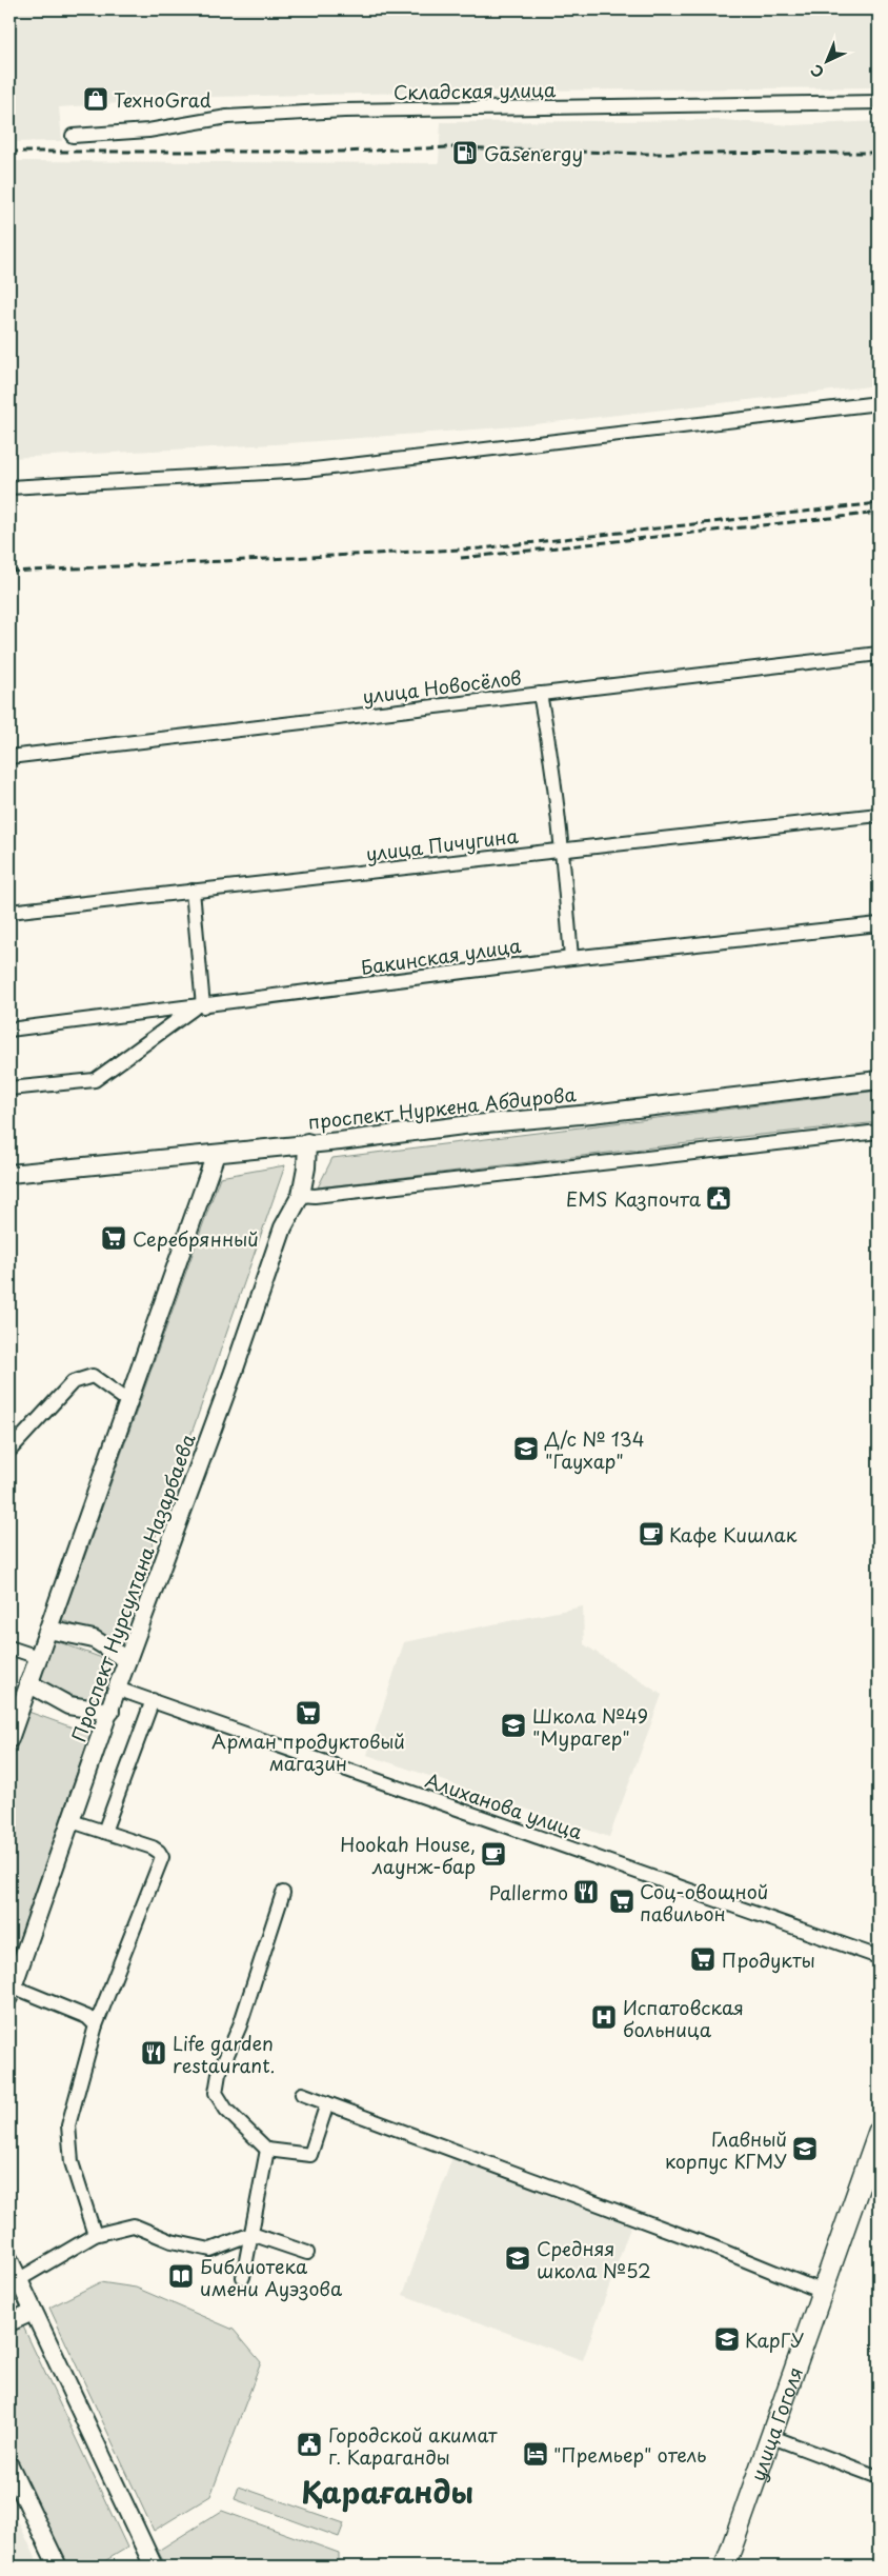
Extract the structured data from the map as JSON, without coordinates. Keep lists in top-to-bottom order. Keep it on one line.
{"streets":{"highway":["улица Гоголя"],"main road":["проспект Нуркена Абдирова","Проспект Нурсултана Назарбаева"],"street":["Складская улица","улица Новосёлов","улица Пичугина","Бакинская улица","Алиханова улица"]},"crossings":[["проспект Нуркена Абдирова","Проспект Нурсултана Назарбаева"],["Проспект Нурсултана Назарбаева","Алиханова улица"]],"districts":["Қарағанды"],"places":{"shop":["ТехноGrad"],"fuel station":["Gasenergy"],"public building":["EMS Казпочта","Городской акимат г. Караганды"],"supermarket":["Серебрянный","Арман продуктовый магазин","Соц-овощной павильон","Продукты"],"school or university":["Д/с № 134 \"Гаухар\"","Школа №49 \"Мурагер\"","Главный корпус КГМУ","Средняя школа №52","КарГУ"],"cafe":["Кафе Кишлак","Hookah House, лаунж-бар"],"restaurant":["Pallermo","Life garden restaurant."],"hospital":["Испатовская больница"],"library":["Библиотека имени Ауэзова"],"hotel":["\"Премьер\" отель"]},"north":"bottom left"}
